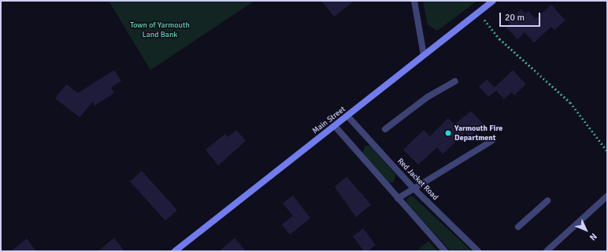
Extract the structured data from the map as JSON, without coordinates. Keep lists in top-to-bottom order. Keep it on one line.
{"streets":{"main road":["Main Street"],"street":["Red Jacket Road"]},"crossings":[["Main Street","Red Jacket Road"]],"parks":["Town of Yarmouth Land Bank"],"places":["Yarmouth Fire Department"],"scale_bar":"20 m","north":"bottom right"}
